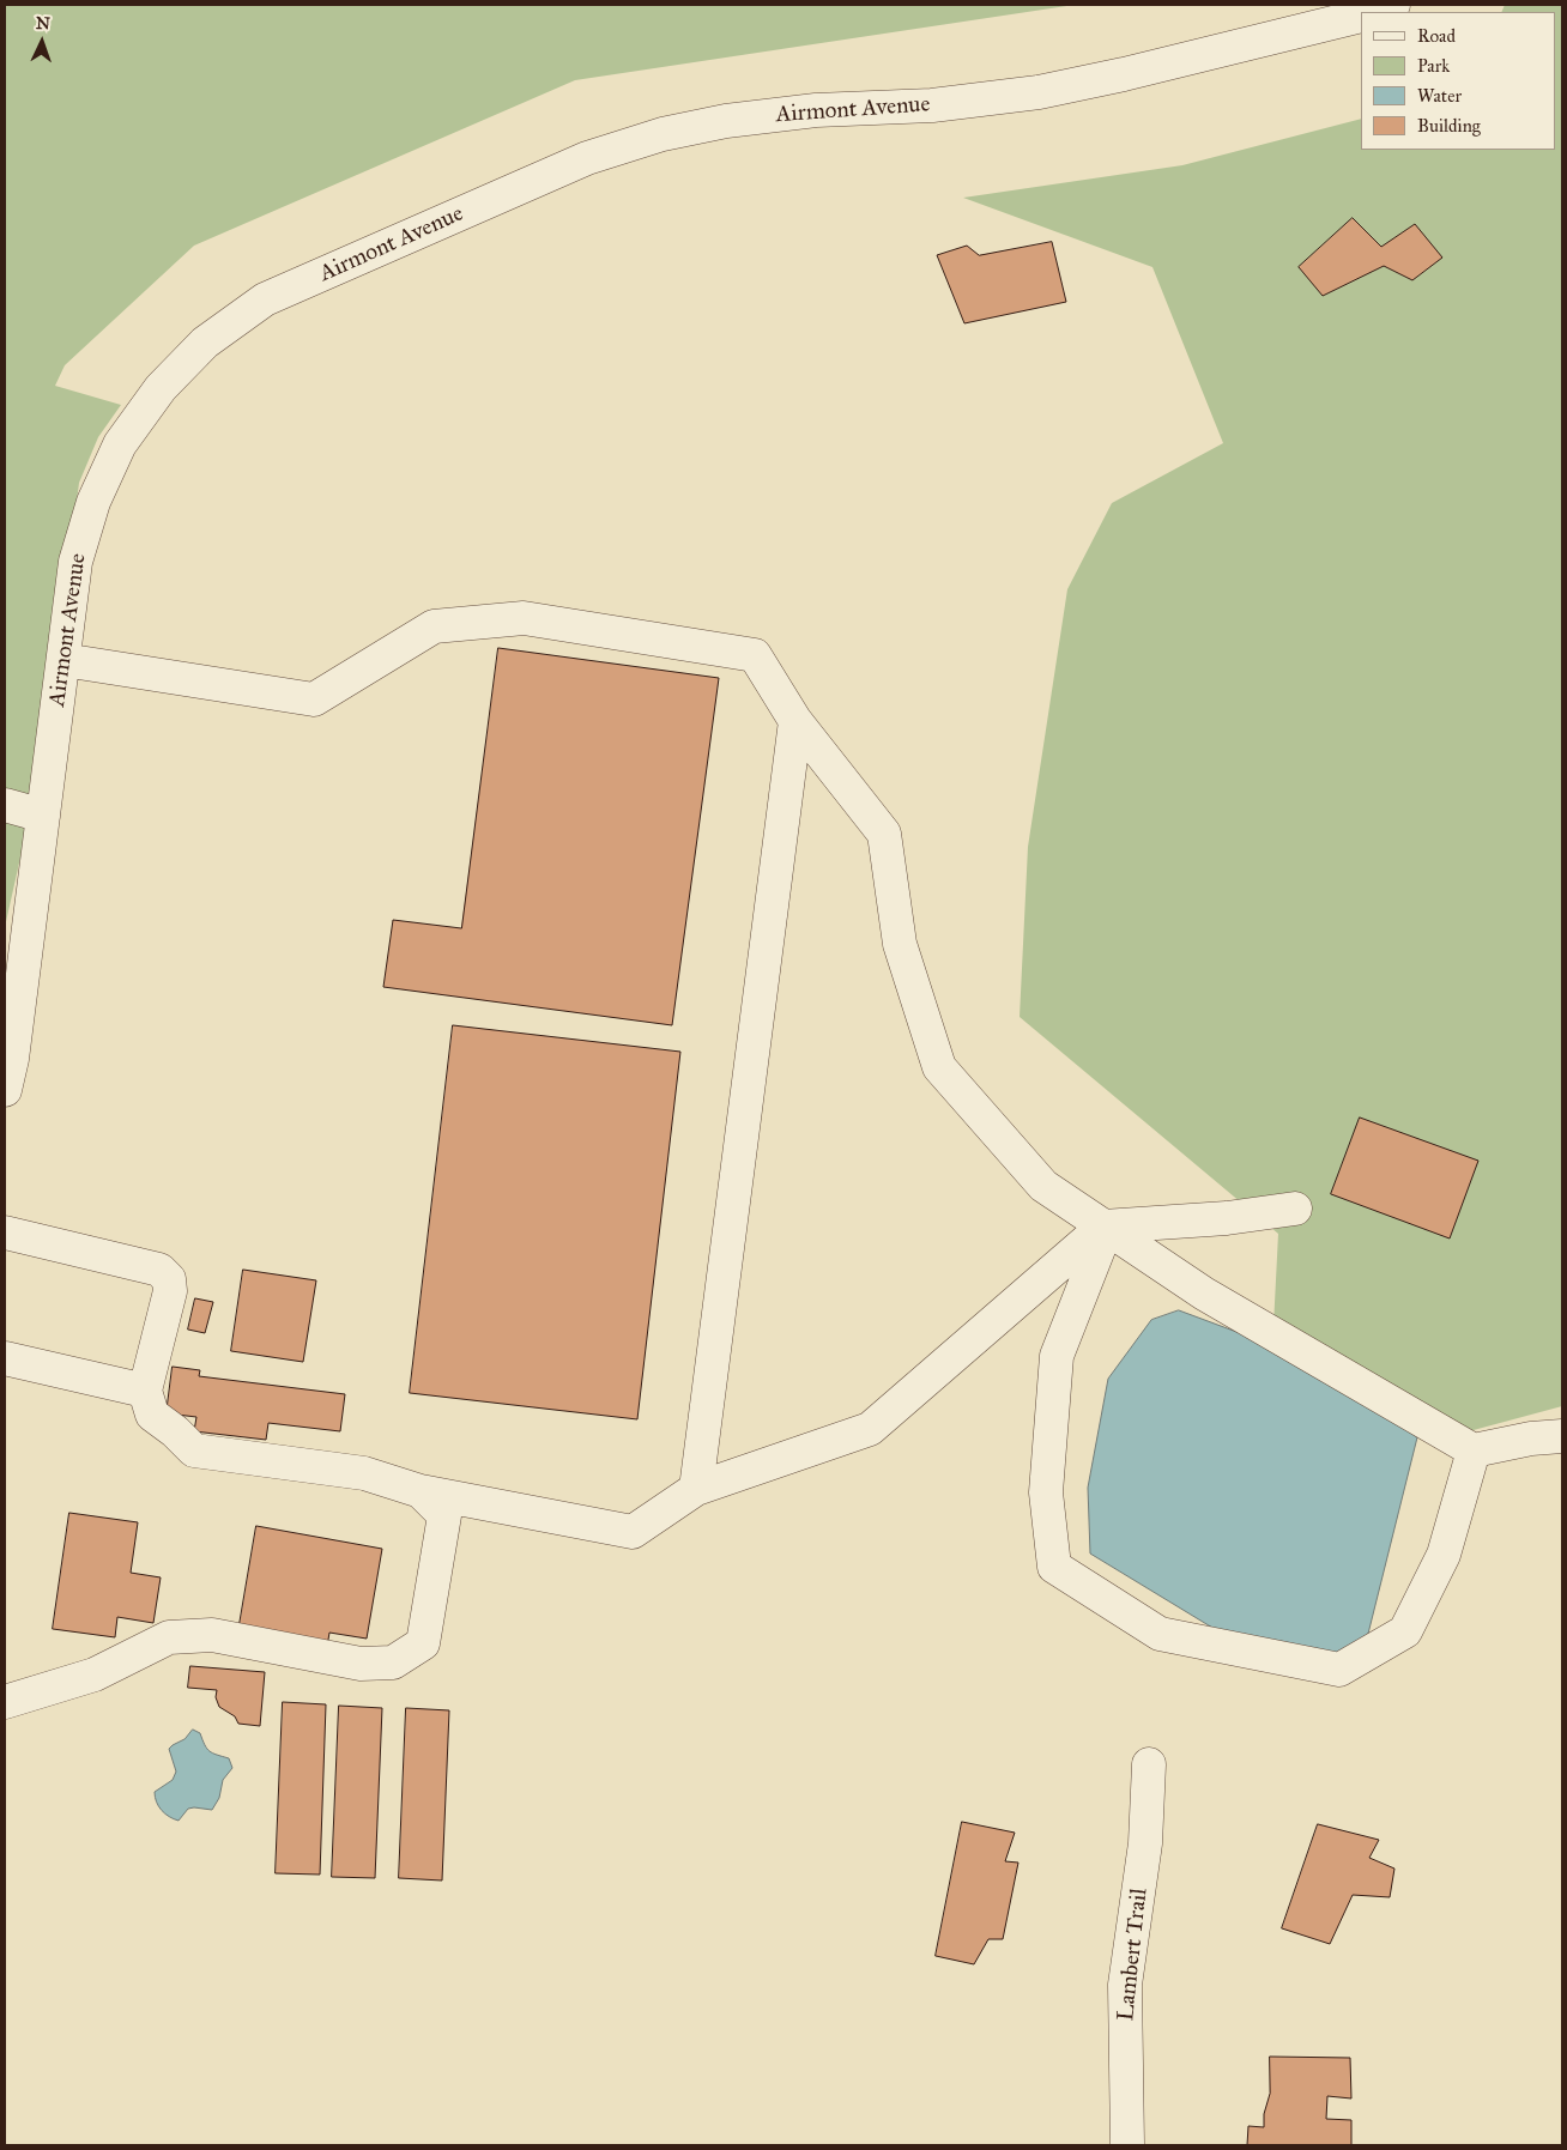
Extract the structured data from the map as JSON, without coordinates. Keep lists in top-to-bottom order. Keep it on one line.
{"streets":{"street":["Airmont Avenue","Lambert Trail"]},"legend":["Road","Park","Water","Building"],"north":"top"}
